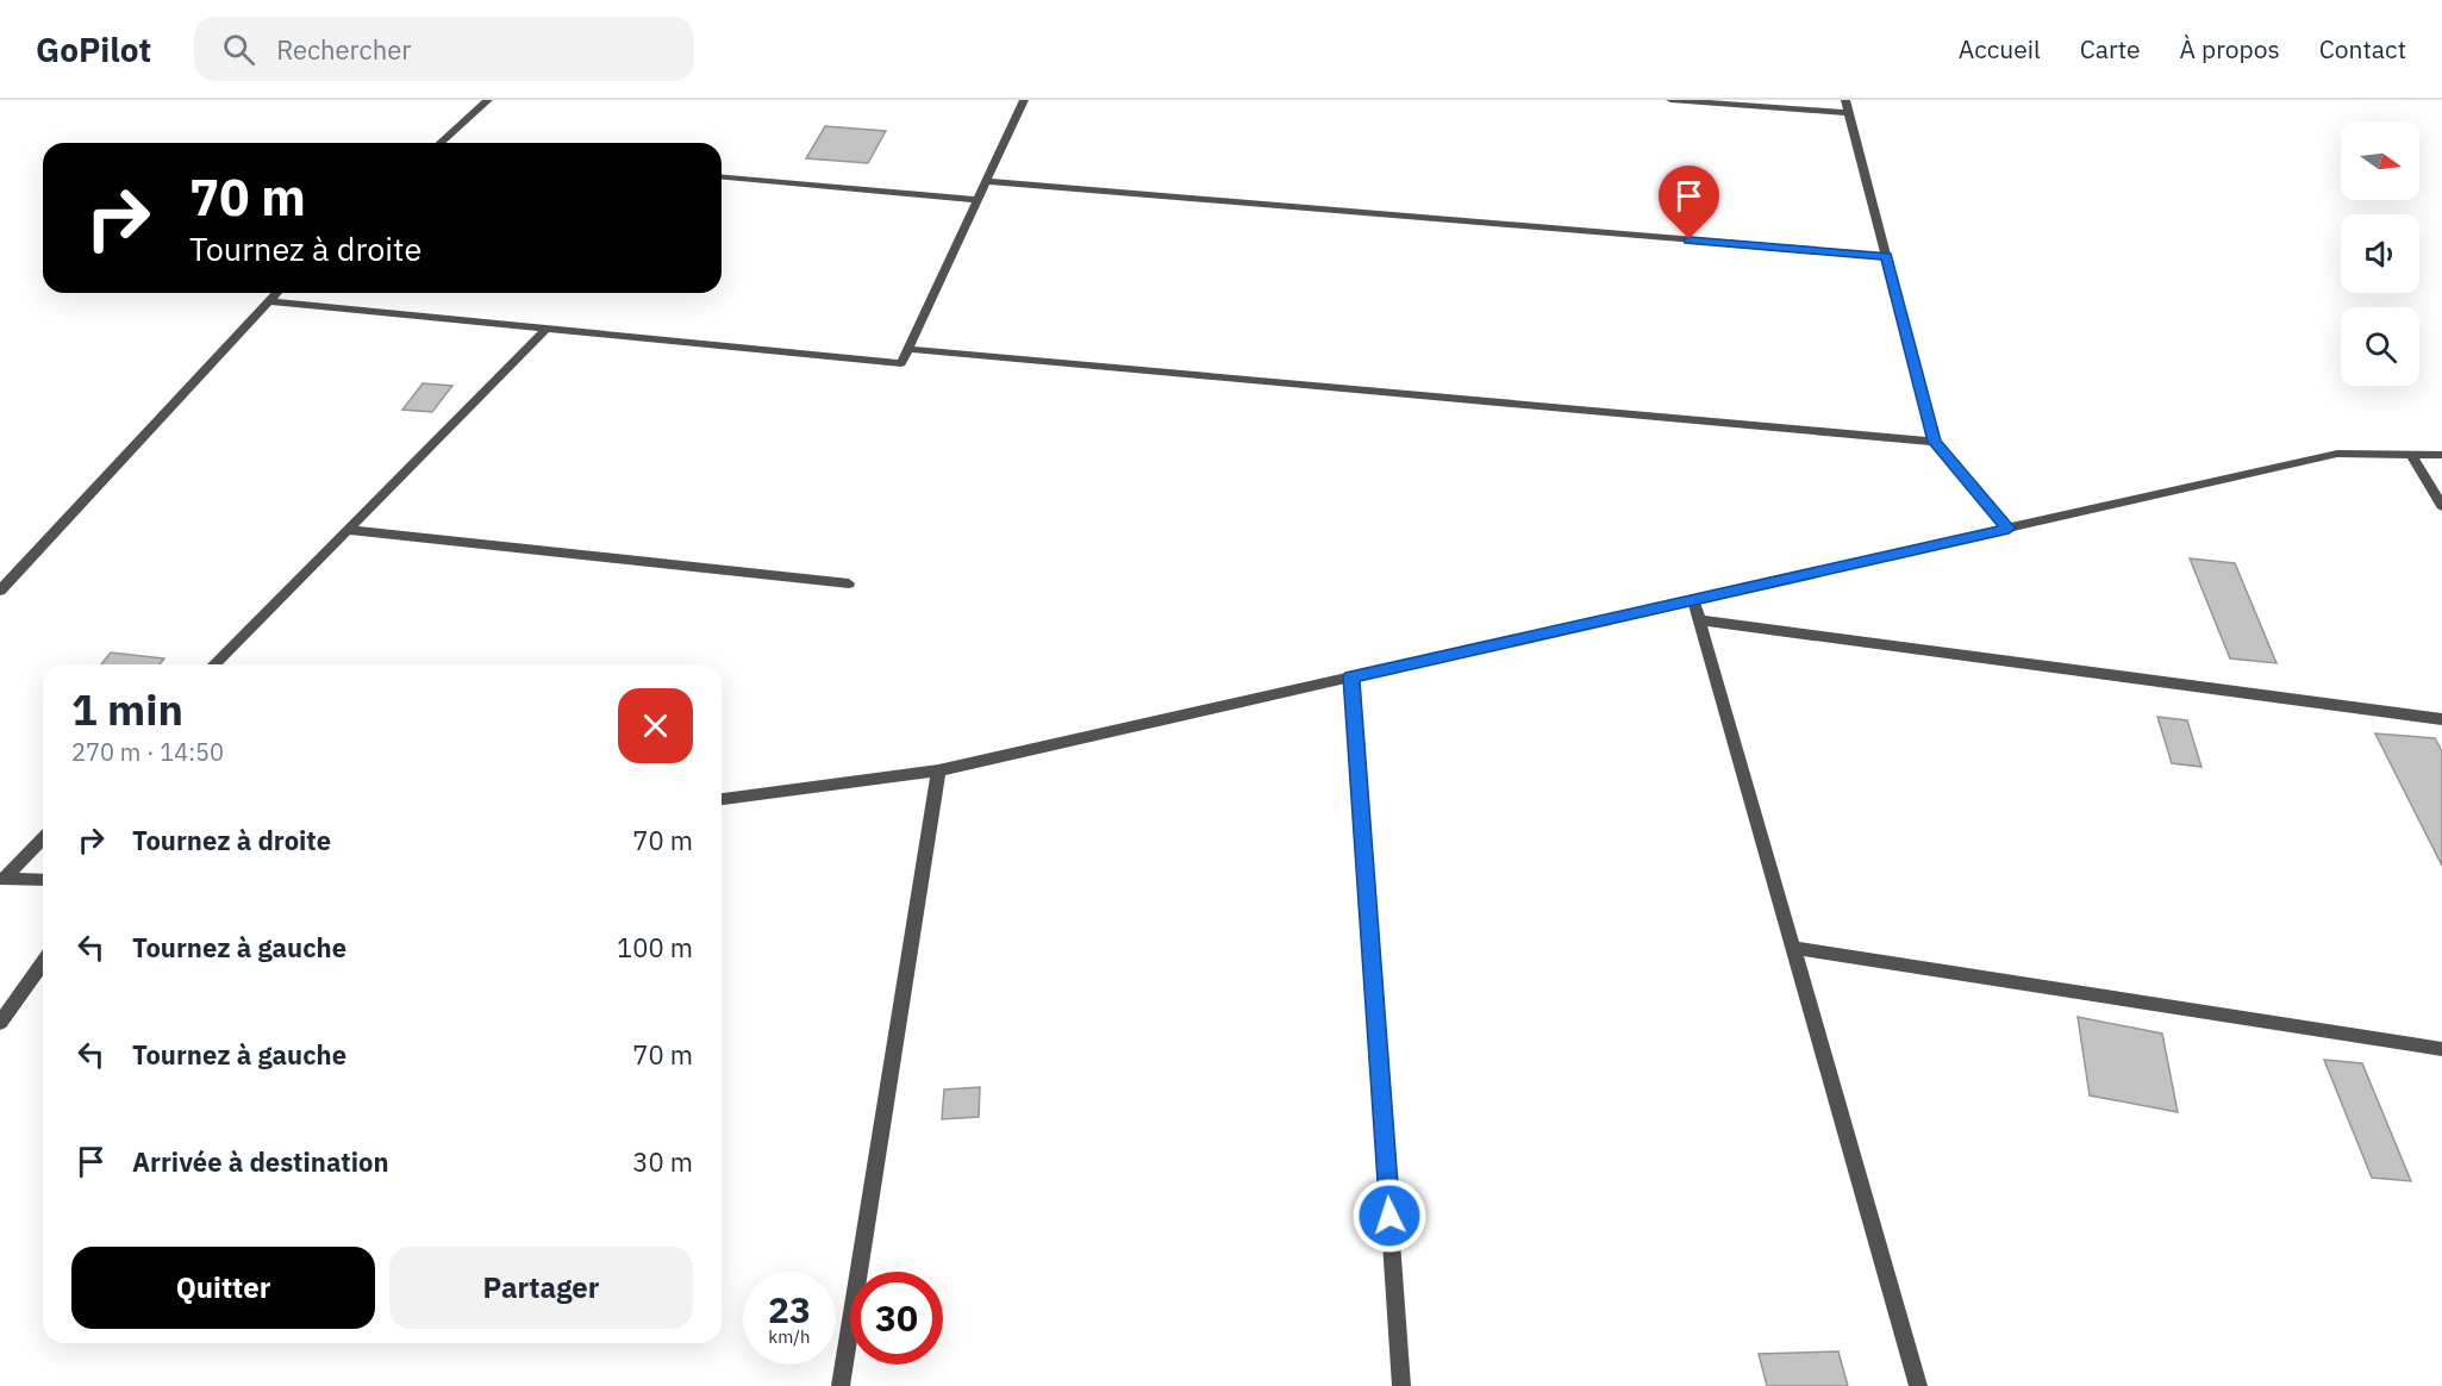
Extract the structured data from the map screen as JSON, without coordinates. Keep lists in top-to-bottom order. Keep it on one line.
{"north":"right","page":{"header":"GoPilot","search":"Rechercher","nav":["Accueil","Carte","À propos","Contact"],"turn":["70 m","Tournez à droite"],"heading":["1 min","270 m · 14:50"],"list":[{"name":"Tournez à droite","value":"70 m"},{"name":"Tournez à gauche","value":"100 m"},{"name":"Tournez à gauche","value":"70 m"},{"name":"Arrivée à destination","value":"30 m"}],"buttons":["Quitter","Partager"],"speed":"23 km/h","limit":"30"}}
